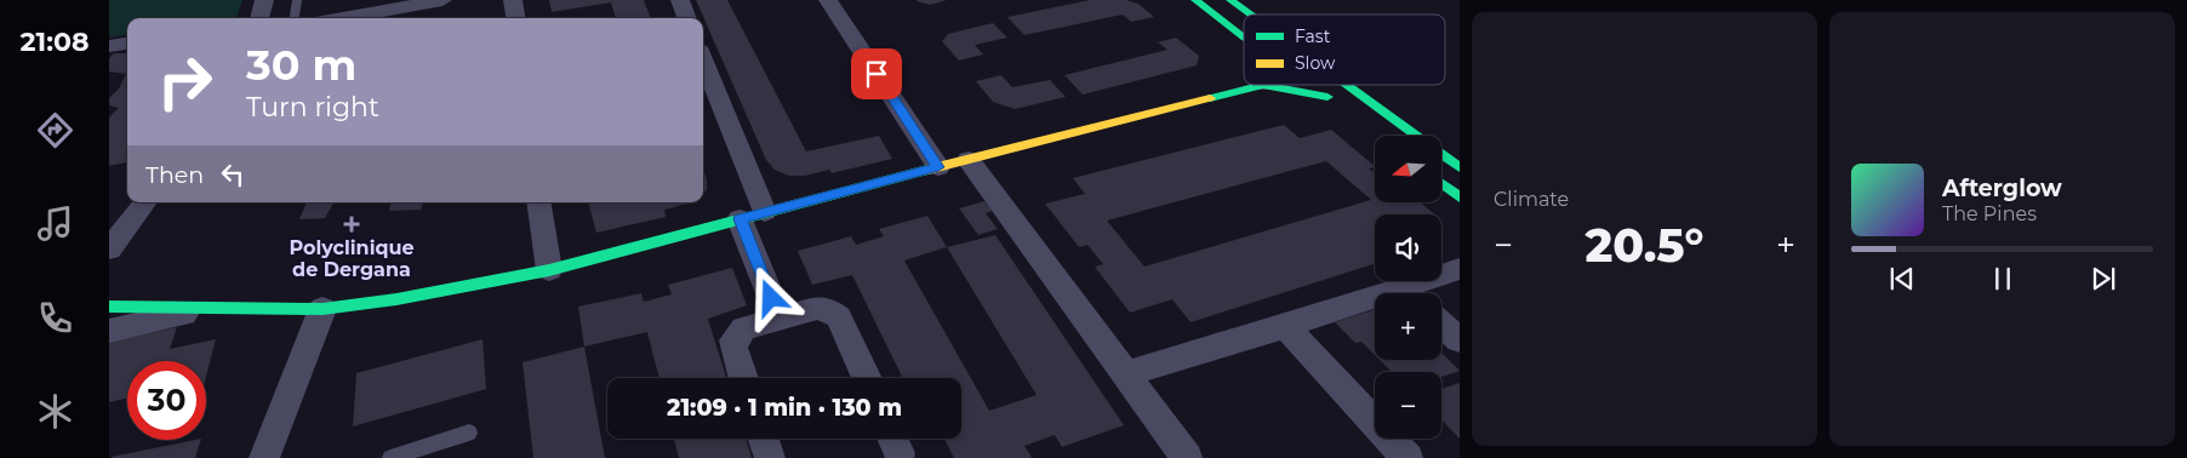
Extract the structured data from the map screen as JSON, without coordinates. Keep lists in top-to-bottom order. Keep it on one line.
{"places":{"health":["Polyclinique de Dergana"]},"legend":["Fast","Slow"],"north":"left","page":{"tabs":"21:08","tile":"Climate","turn":["30 m","Turn right"],"map_buttons":["+","−"],"then":"Then","song":["Afterglow","The Pines"],"heat":["−","20.5°","+"],"limit":"30","trip":"21:09 · 1 min · 130 m"}}
